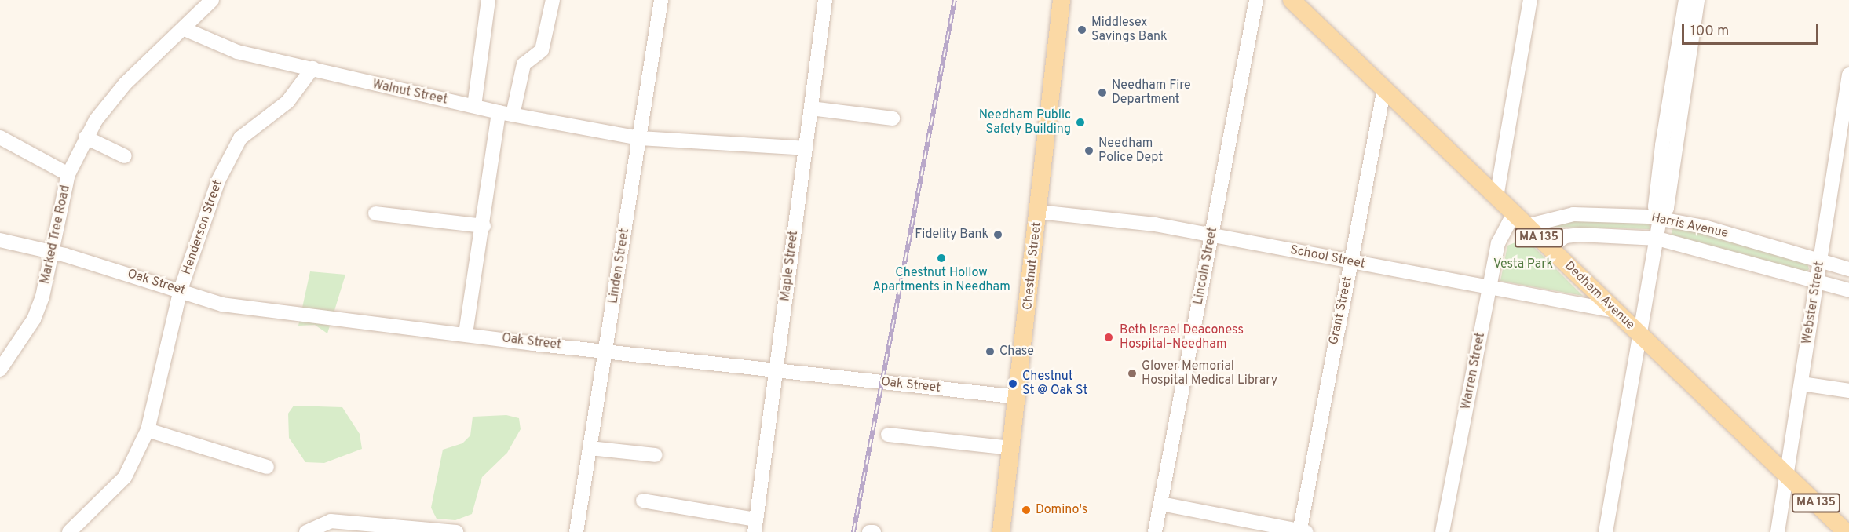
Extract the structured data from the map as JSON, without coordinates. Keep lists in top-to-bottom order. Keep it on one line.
{"streets":{"main road":["MA 135","Chestnut Street","Dedham Avenue"],"street":["Walnut Street","Harris Avenue","Henderson Street","Marked Tree Road","School Street","Linden Street","Maple Street","Lincoln Street","Oak Street","Webster Street","Grant Street","Warren Street"]},"crossings":[["Walnut Street","Henderson Street"],["Walnut Street","Marked Tree Road"],["Walnut Street","Linden Street"],["Walnut Street","Maple Street"],["Harris Avenue","Dedham Avenue"],["Harris Avenue","Webster Street"],["Harris Avenue","Warren Street"],["Henderson Street","Oak Street"],["Marked Tree Road","Oak Street"],["School Street","Chestnut Street"],["School Street","Lincoln Street"],["School Street","Dedham Avenue"],["School Street","Grant Street"],["School Street","Warren Street"],["Linden Street","Oak Street"],["Maple Street","Oak Street"],["Chestnut Street","Oak Street"],["Dedham Avenue","Webster Street"],["Dedham Avenue","Grant Street"],["Dedham Avenue","Warren Street"]],"parks":["Vesta Park"],"places":["Middlesex Savings Bank","Needham Fire Department","Needham Public Safety Building","Needham Police Dept","Fidelity Bank","Chestnut Hollow Apartments in Needham","Beth Israel Deaconess Hospital–Needham","Chase","Glover Memorial Hospital Medical Library","Chestnut St @ Oak St","Domino's"],"scale_bar":"100 m"}
